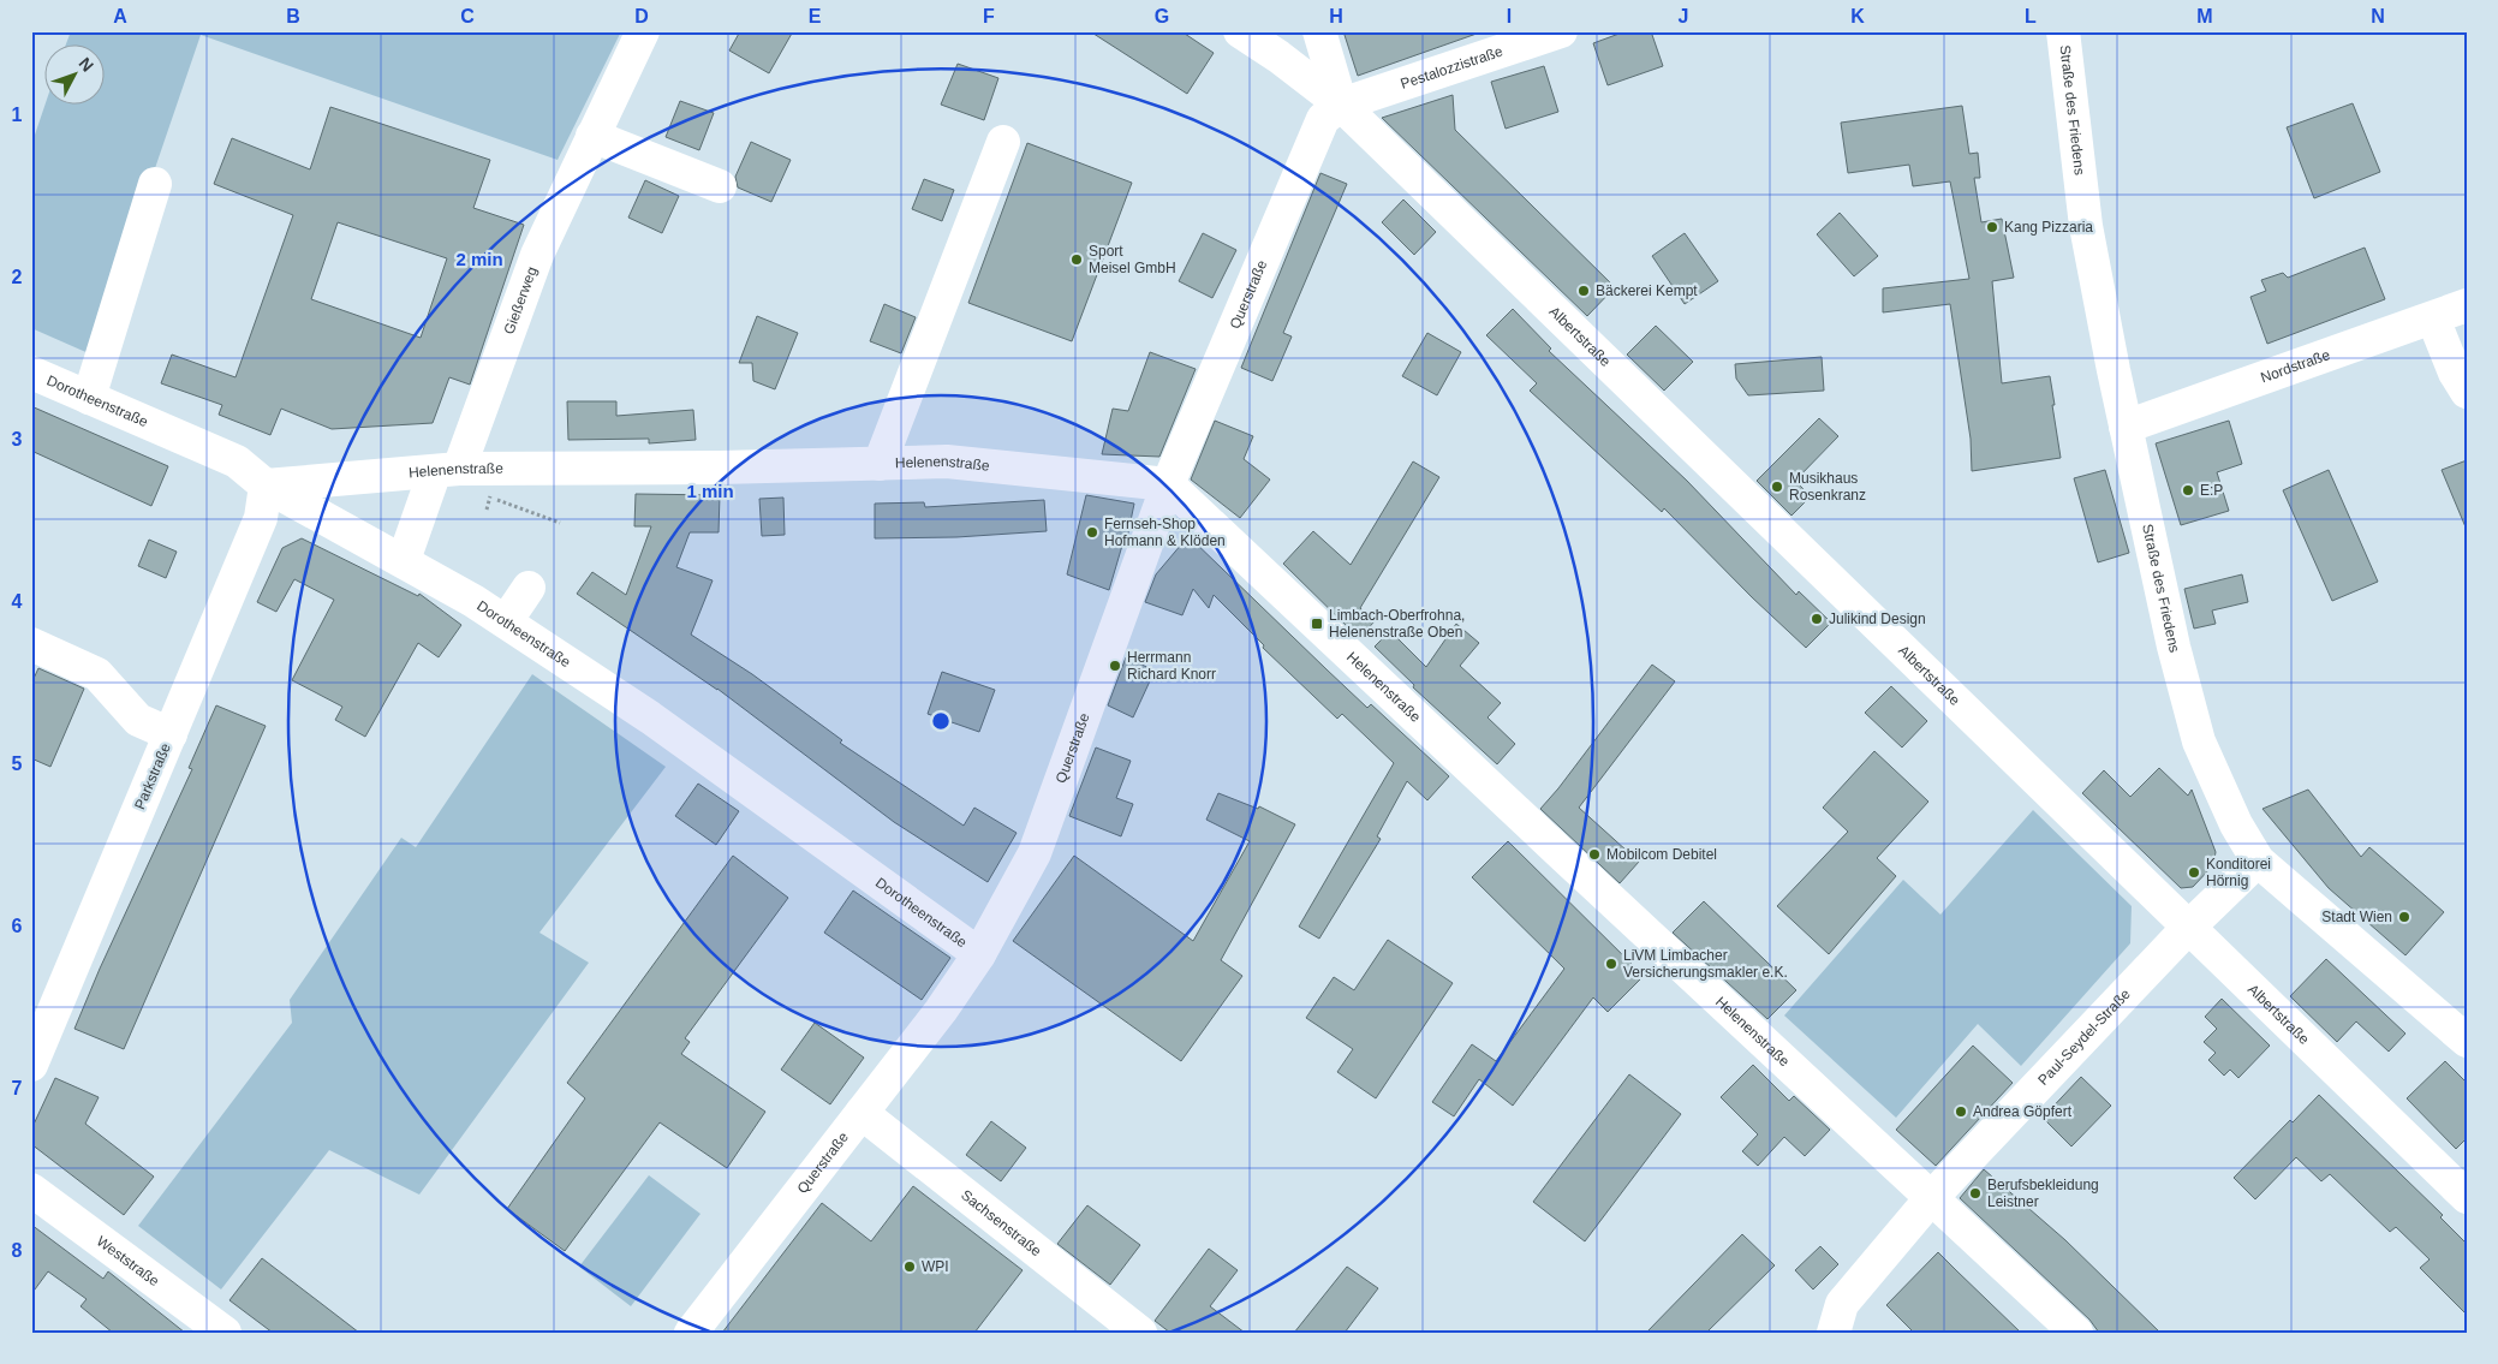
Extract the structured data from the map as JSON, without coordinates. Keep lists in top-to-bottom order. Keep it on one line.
{"streets":{"street":["Pestalozzistraße","Straße des Friedens","Querstraße","Gießerweg","Albertstraße","Nordstraße","Dorotheenstraße","Helenenstraße","Parkstraße","Paul-Seydel-Straße","Sachsenstraße","Weststraße"]},"crossings":[["Pestalozzistraße","Querstraße"],["Pestalozzistraße","Albertstraße"],["Straße des Friedens","Nordstraße"],["Straße des Friedens","Paul-Seydel-Straße"],["Querstraße","Albertstraße"],["Querstraße","Dorotheenstraße"],["Querstraße","Helenenstraße"],["Querstraße","Sachsenstraße"],["Gießerweg","Dorotheenstraße"],["Gießerweg","Helenenstraße"],["Albertstraße","Paul-Seydel-Straße"],["Dorotheenstraße","Helenenstraße"],["Dorotheenstraße","Parkstraße"],["Helenenstraße","Parkstraße"],["Helenenstraße","Paul-Seydel-Straße"]],"places":{"other":["Kang Pizzaria","Sport Meisel GmbH","Bäckerei Kempt","Musikhaus Rosenkranz","E:P","Fernseh-Shop Hofmann & Klöden","Julikind Design","Herrmann Richard Knorr","Mobilcom Debitel","Konditorei Hörnig","Stadt Wien","LiVM Limbacher Versicherungsmakler e.K.","Andrea Göpfert","Berufsbekleidung Leistner","WPI"],"transit":["Limbach-Oberfrohna, Helenenstraße Oben"]},"north":"top right","grid":{"columns":["A","B","C","D","E","F","G","H","I","J","K","L","M","N"],"rows":["1","2","3","4","5","6","7","8"]},"rings":["2 min","1 min"]}
